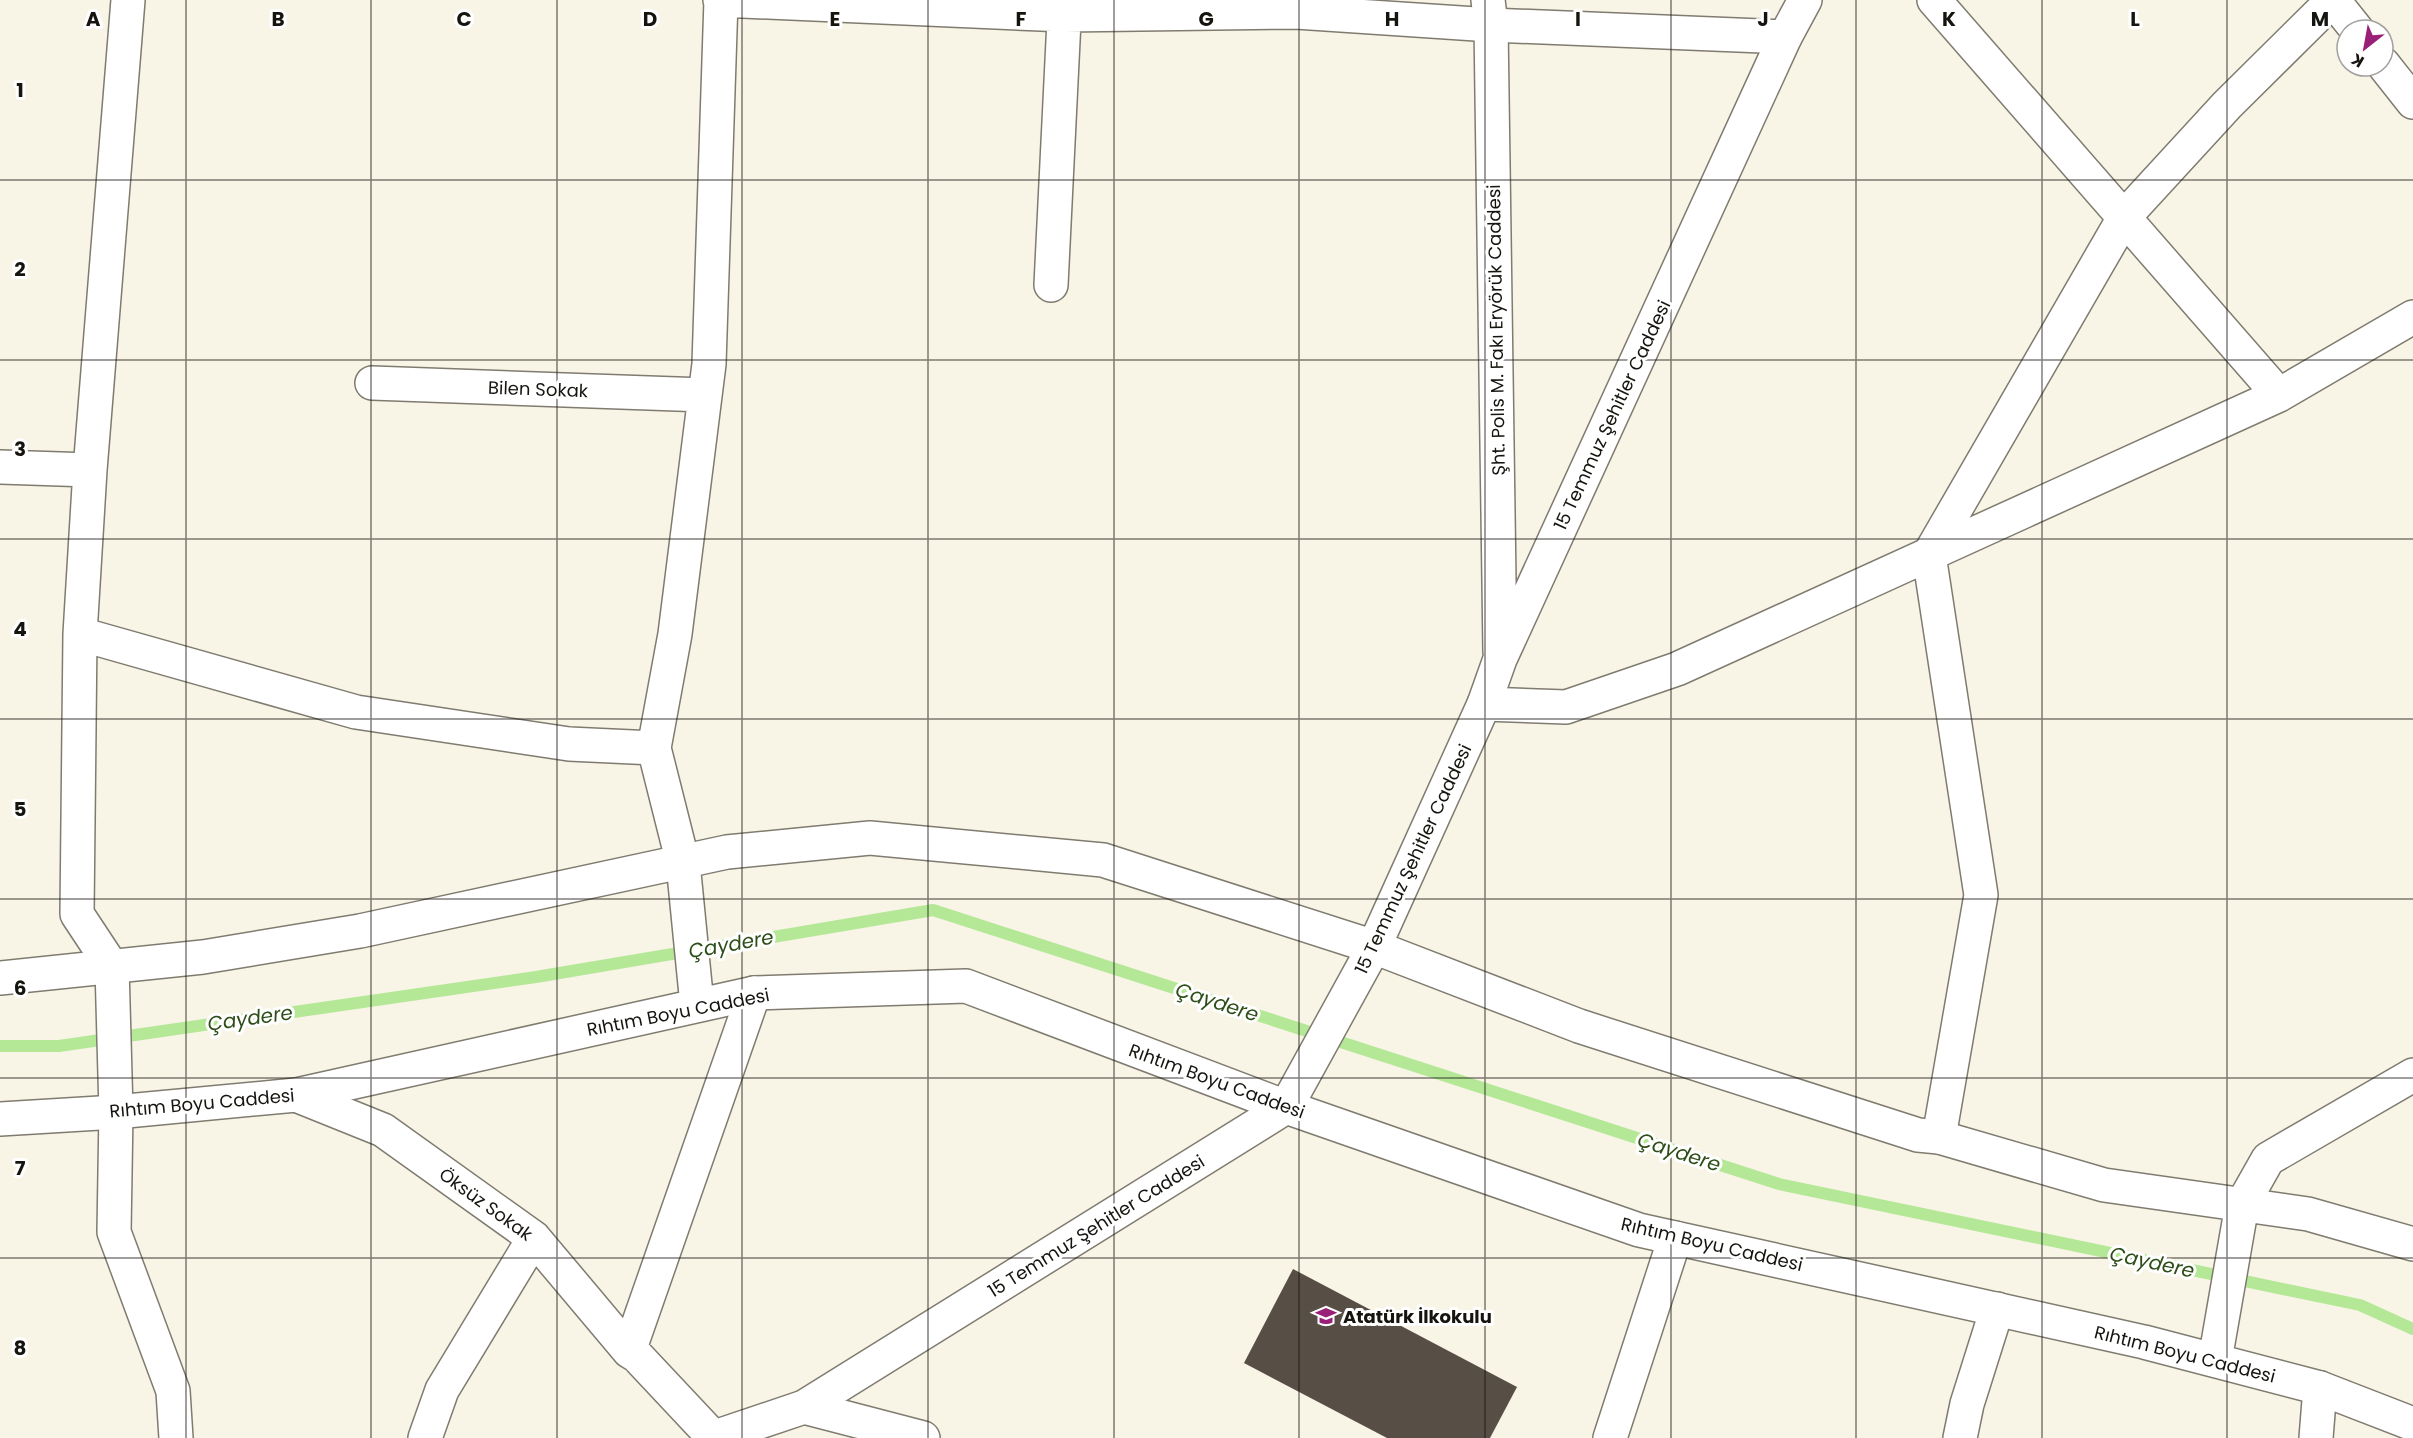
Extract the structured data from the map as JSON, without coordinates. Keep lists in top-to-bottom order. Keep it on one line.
{"streets":{"street":["Şht. Polis M. Fakı Eryörük Caddesi","Bilen Sokak","15 Temmuz Şehitler Caddesi","Rıhtım Boyu Caddesi","Öksüz Sokak"]},"crossings":[["Şht. Polis M. Fakı Eryörük Caddesi","15 Temmuz Şehitler Caddesi"],["15 Temmuz Şehitler Caddesi","Rıhtım Boyu Caddesi"],["15 Temmuz Şehitler Caddesi","Öksüz Sokak"],["Rıhtım Boyu Caddesi","Öksüz Sokak"]],"water":["Çaydere"],"places":{"school or university":["Atatürk İlkokulu"]},"north":"bottom left","grid":{"columns":["A","B","C","D","E","F","G","H","I","J","K","L","M"],"rows":["1","2","3","4","5","6","7","8"]}}
